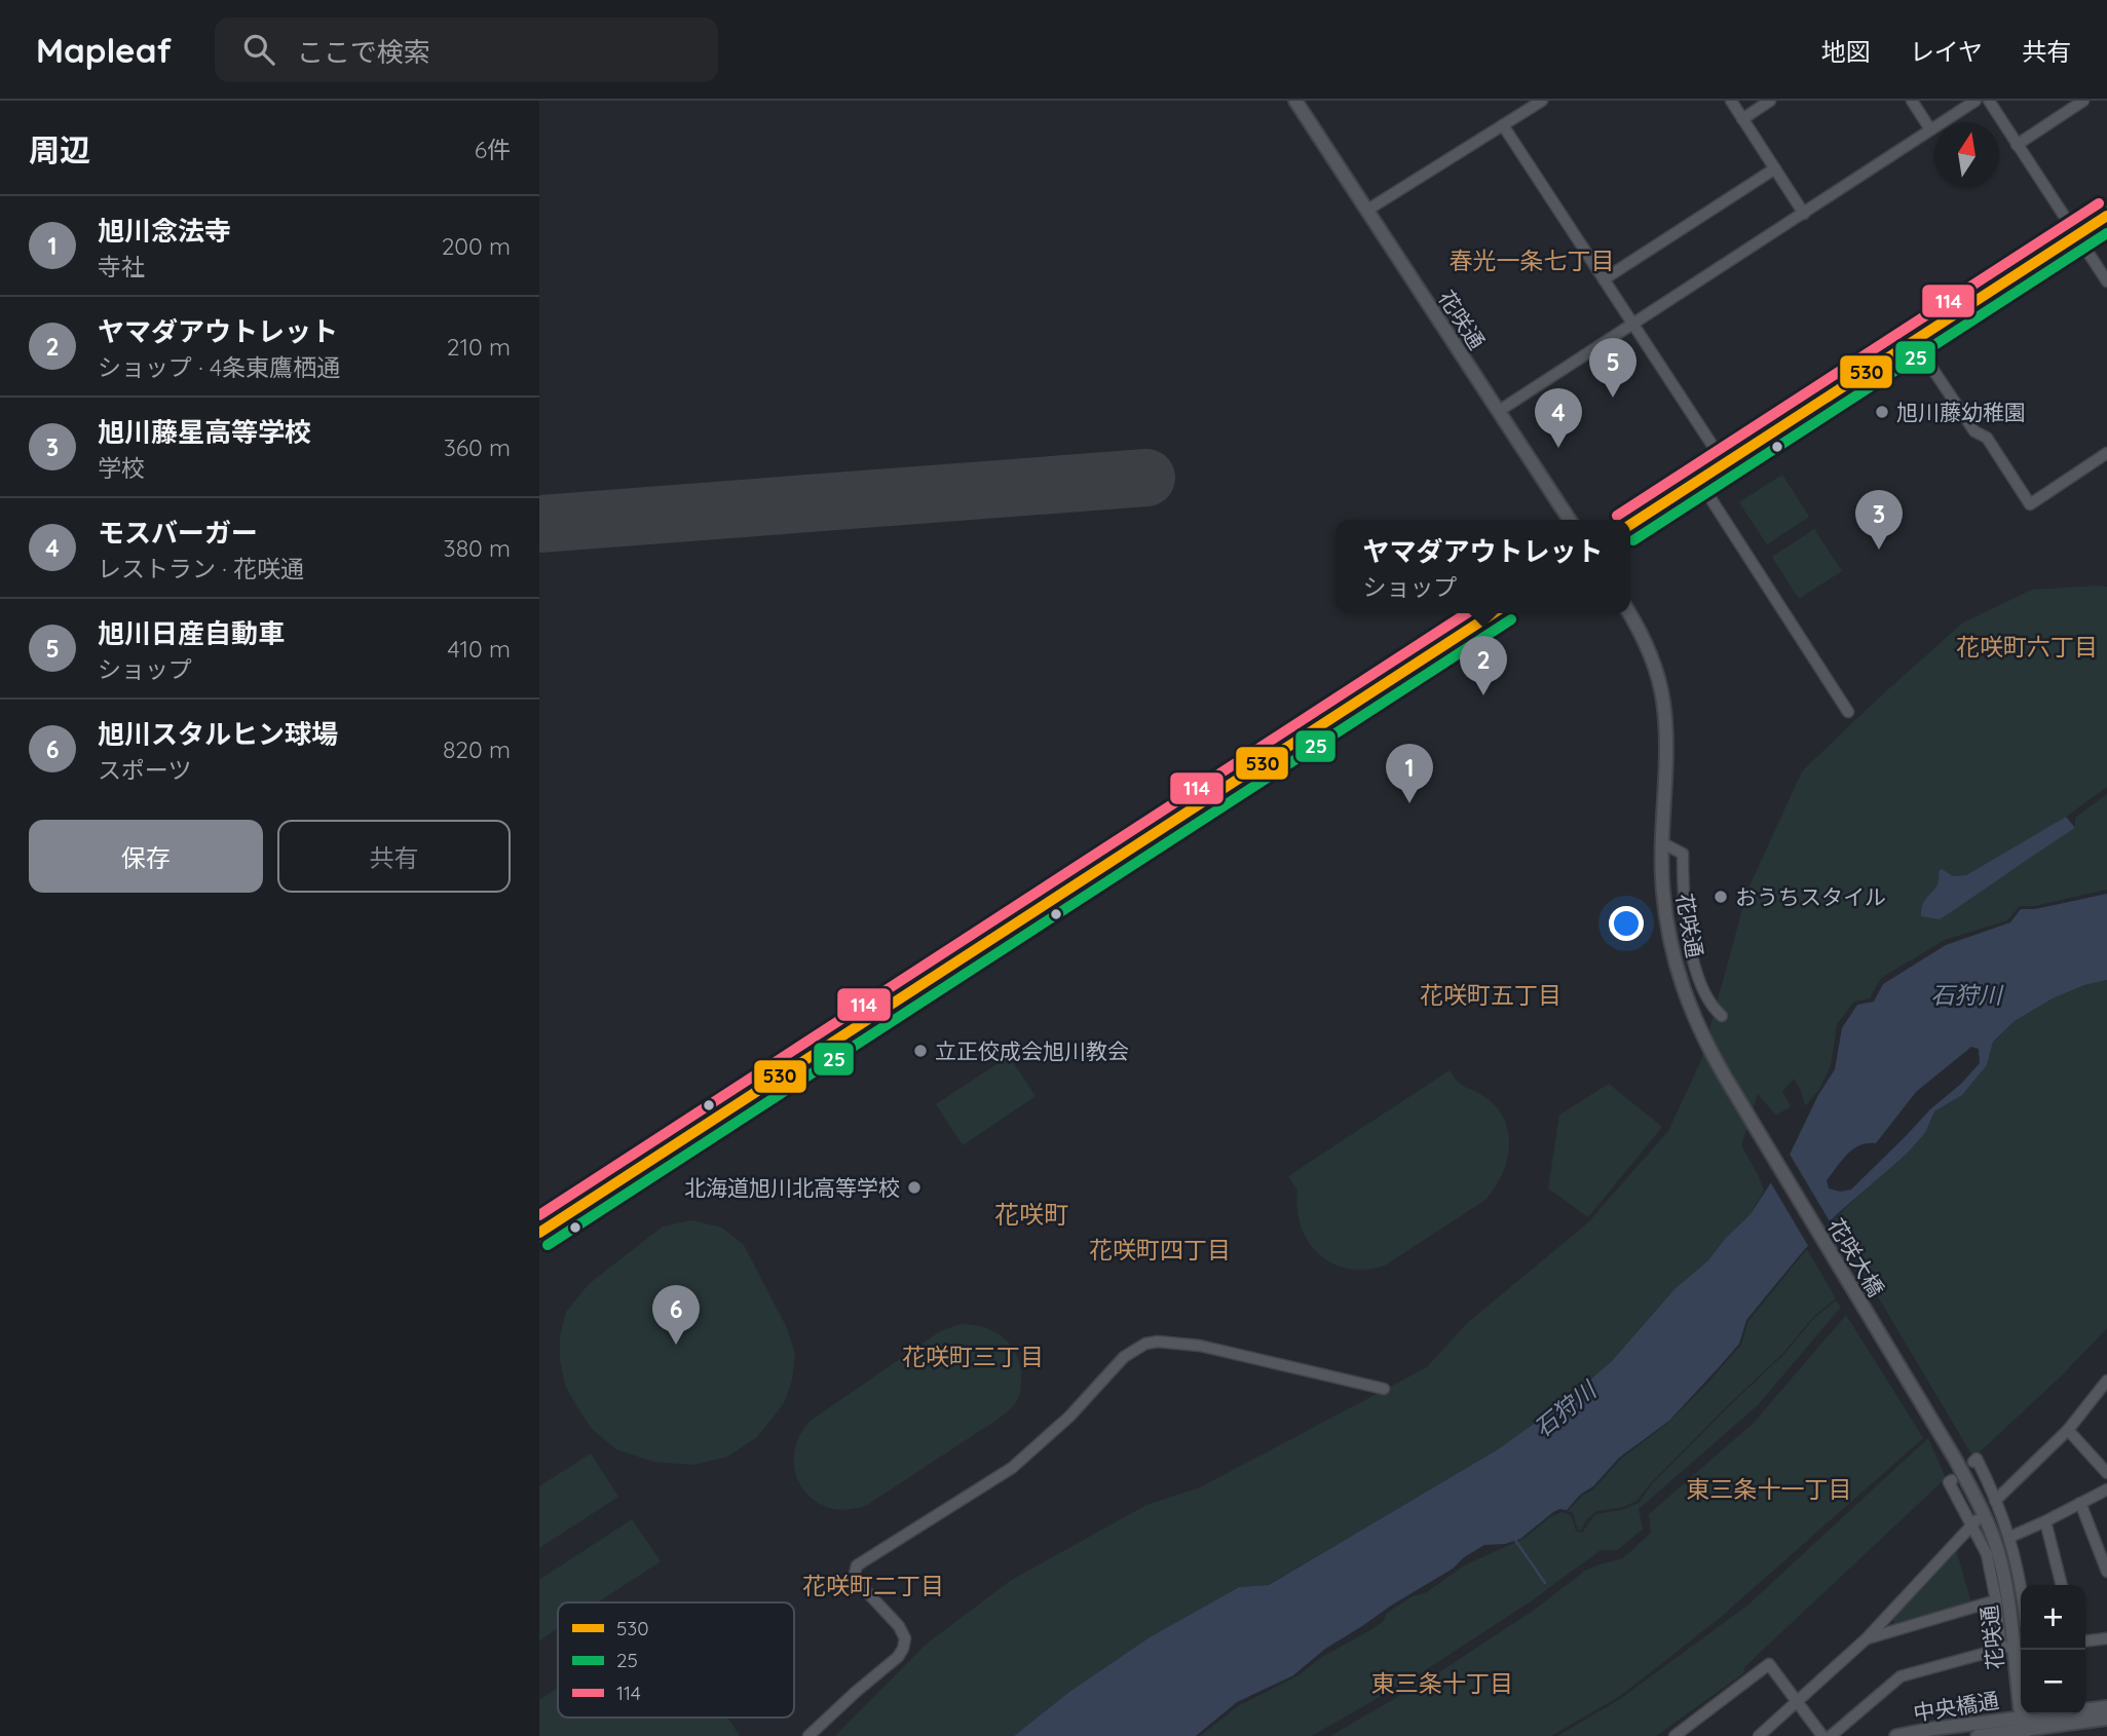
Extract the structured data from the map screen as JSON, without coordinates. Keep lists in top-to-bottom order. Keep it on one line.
{"streets":{"street":["花咲通","花咲大橋","中央橋通"]},"crossings":[["花咲通","花咲大橋"],["花咲通","中央橋通"]],"districts":["春光一条七丁目","花咲町六丁目","花咲町五丁目","花咲町","花咲町四丁目","花咲町三丁目","東三条十一丁目","花咲町二丁目","東三条十丁目"],"water":["石狩川"],"places":["旭川藤幼稚園","おうちスタイル","立正佼成会旭川教会","北海道旭川北高等学校"],"lines":["transit line 114","transit line 530","transit line 25"],"legend":["530","25","114"],"north":"top","page":{"header":"Mapleaf","search":"ここで検索","nav":["地図","レイヤ","共有"],"heading":["周辺","6件"],"list":[{"mark":"1","name":"旭川念法寺","note":"寺社","value":"200 m"},{"mark":"2","name":"ヤマダアウトレット","note":"ショップ · 4条東鷹栖通","value":"210 m"},{"mark":"3","name":"旭川藤星高等学校","note":"学校","value":"360 m"},{"mark":"4","name":"モスバーガー","note":"レストラン · 花咲通","value":"380 m"},{"mark":"5","name":"旭川日産自動車","note":"ショップ","value":"410 m"},{"mark":"6","name":"旭川スタルヒン球場","note":"スポーツ","value":"820 m"}],"pins":["5","4","3","2","1","6"],"popup":["ヤマダアウトレット","ショップ"],"buttons":["保存","共有"],"map_buttons":["+","−"]}}
